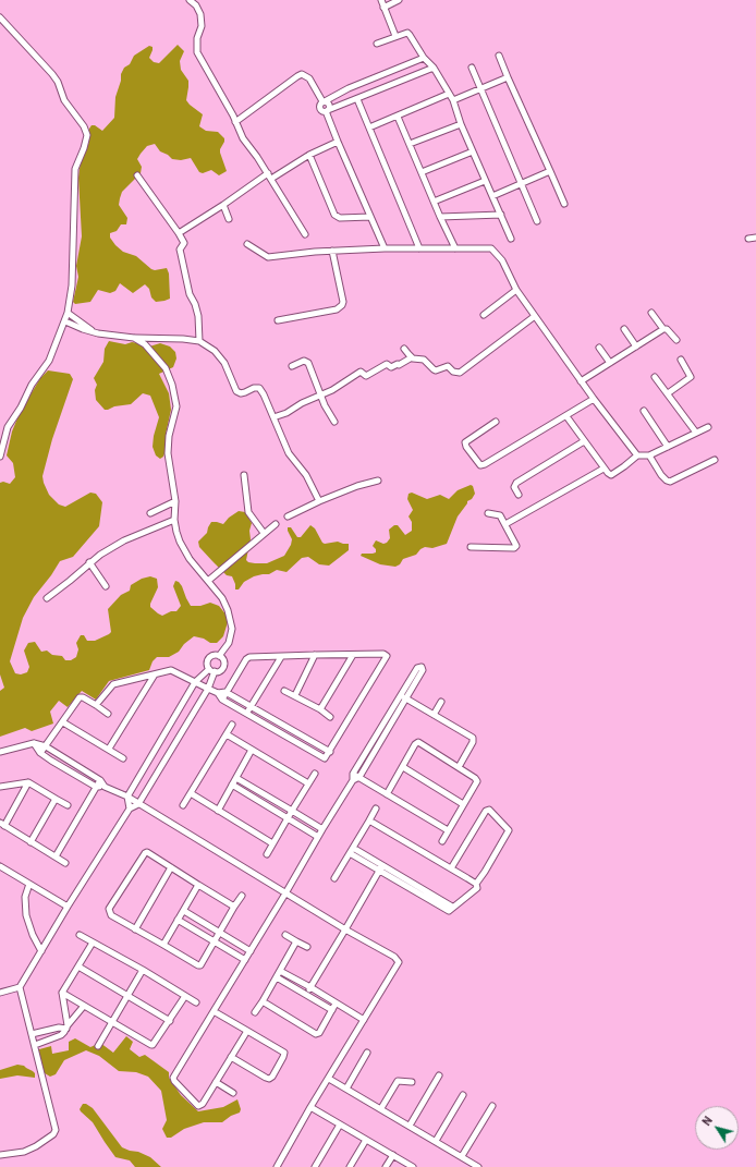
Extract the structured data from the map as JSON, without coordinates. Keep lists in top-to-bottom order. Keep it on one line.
{"north":"top left"}
